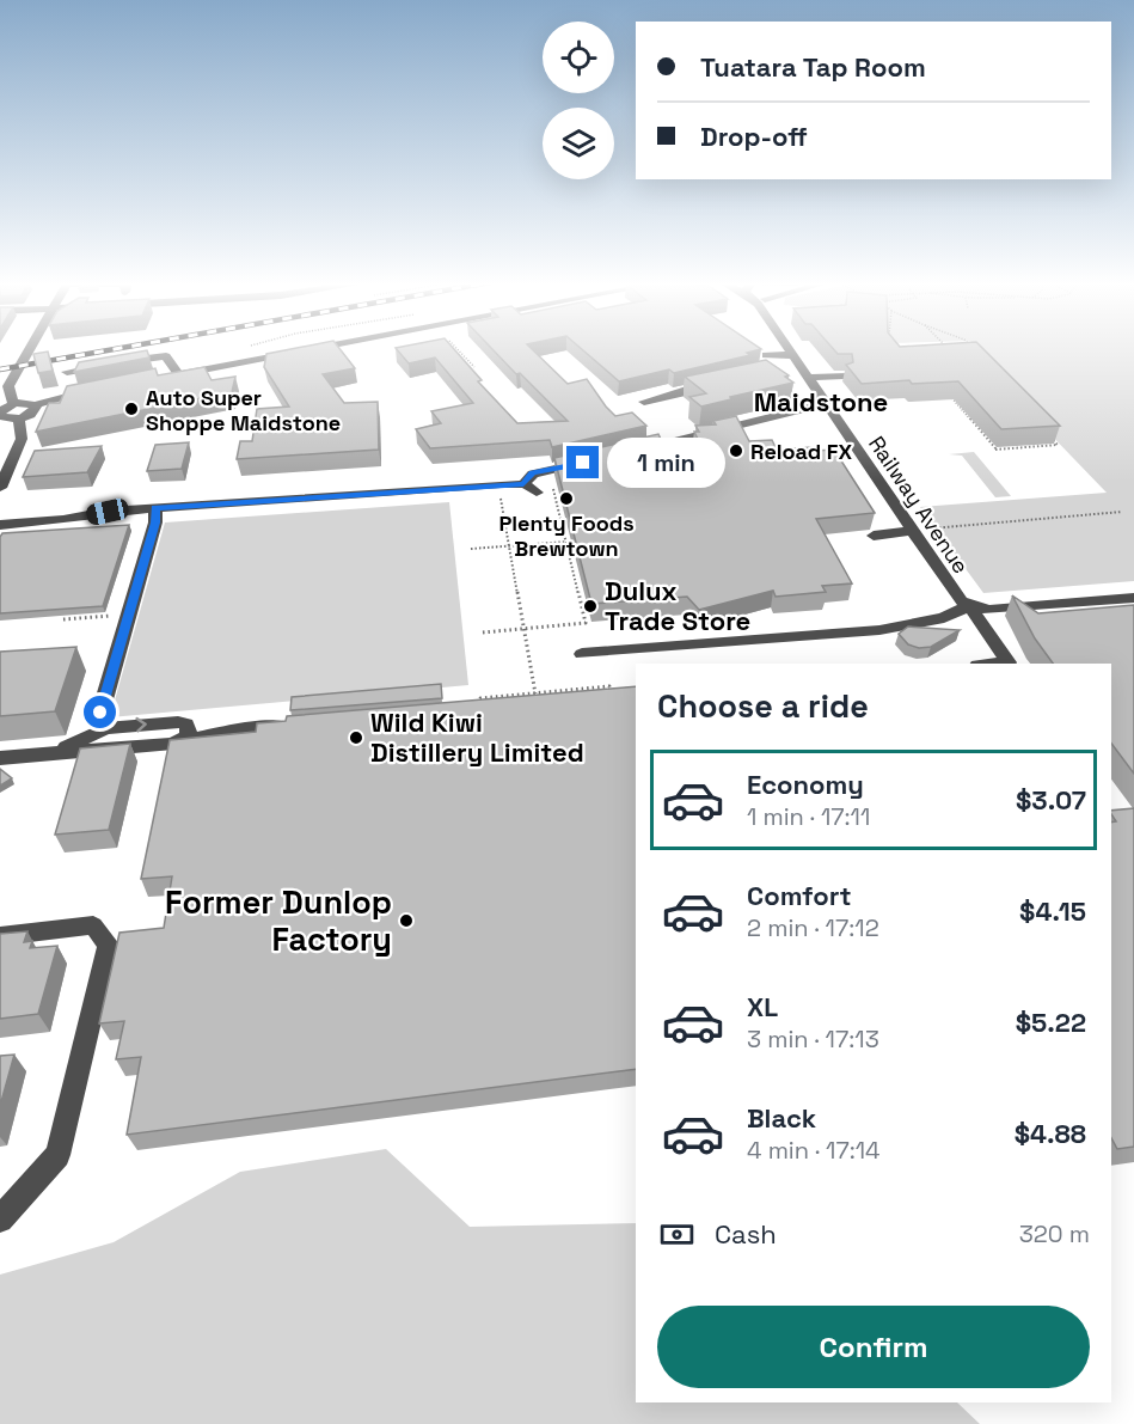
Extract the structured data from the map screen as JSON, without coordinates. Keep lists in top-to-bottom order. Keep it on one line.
{"streets":{"street":["Railway Avenue"]},"districts":["Maidstone"],"places":["Auto Super Shoppe Maidstone","Reload FX","Plenty Foods Brewtown","Dulux Trade Store","Wild Kiwi Distillery Limited","Former Dunlop Factory"],"page":{"banner":["Tuatara Tap Room","Drop-off"],"bubble":"1 min","heading":"Choose a ride","list":[{"name":"Economy","note":"1 min · 17:11","value":"$3.07"},{"name":"Comfort","note":"2 min · 17:12","value":"$4.15"},{"name":"XL","note":"3 min · 17:13","value":"$5.22"},{"name":"Black","note":"4 min · 17:14","value":"$4.88"}],"pay":["Cash","320 m"],"buttons":"Confirm"}}
